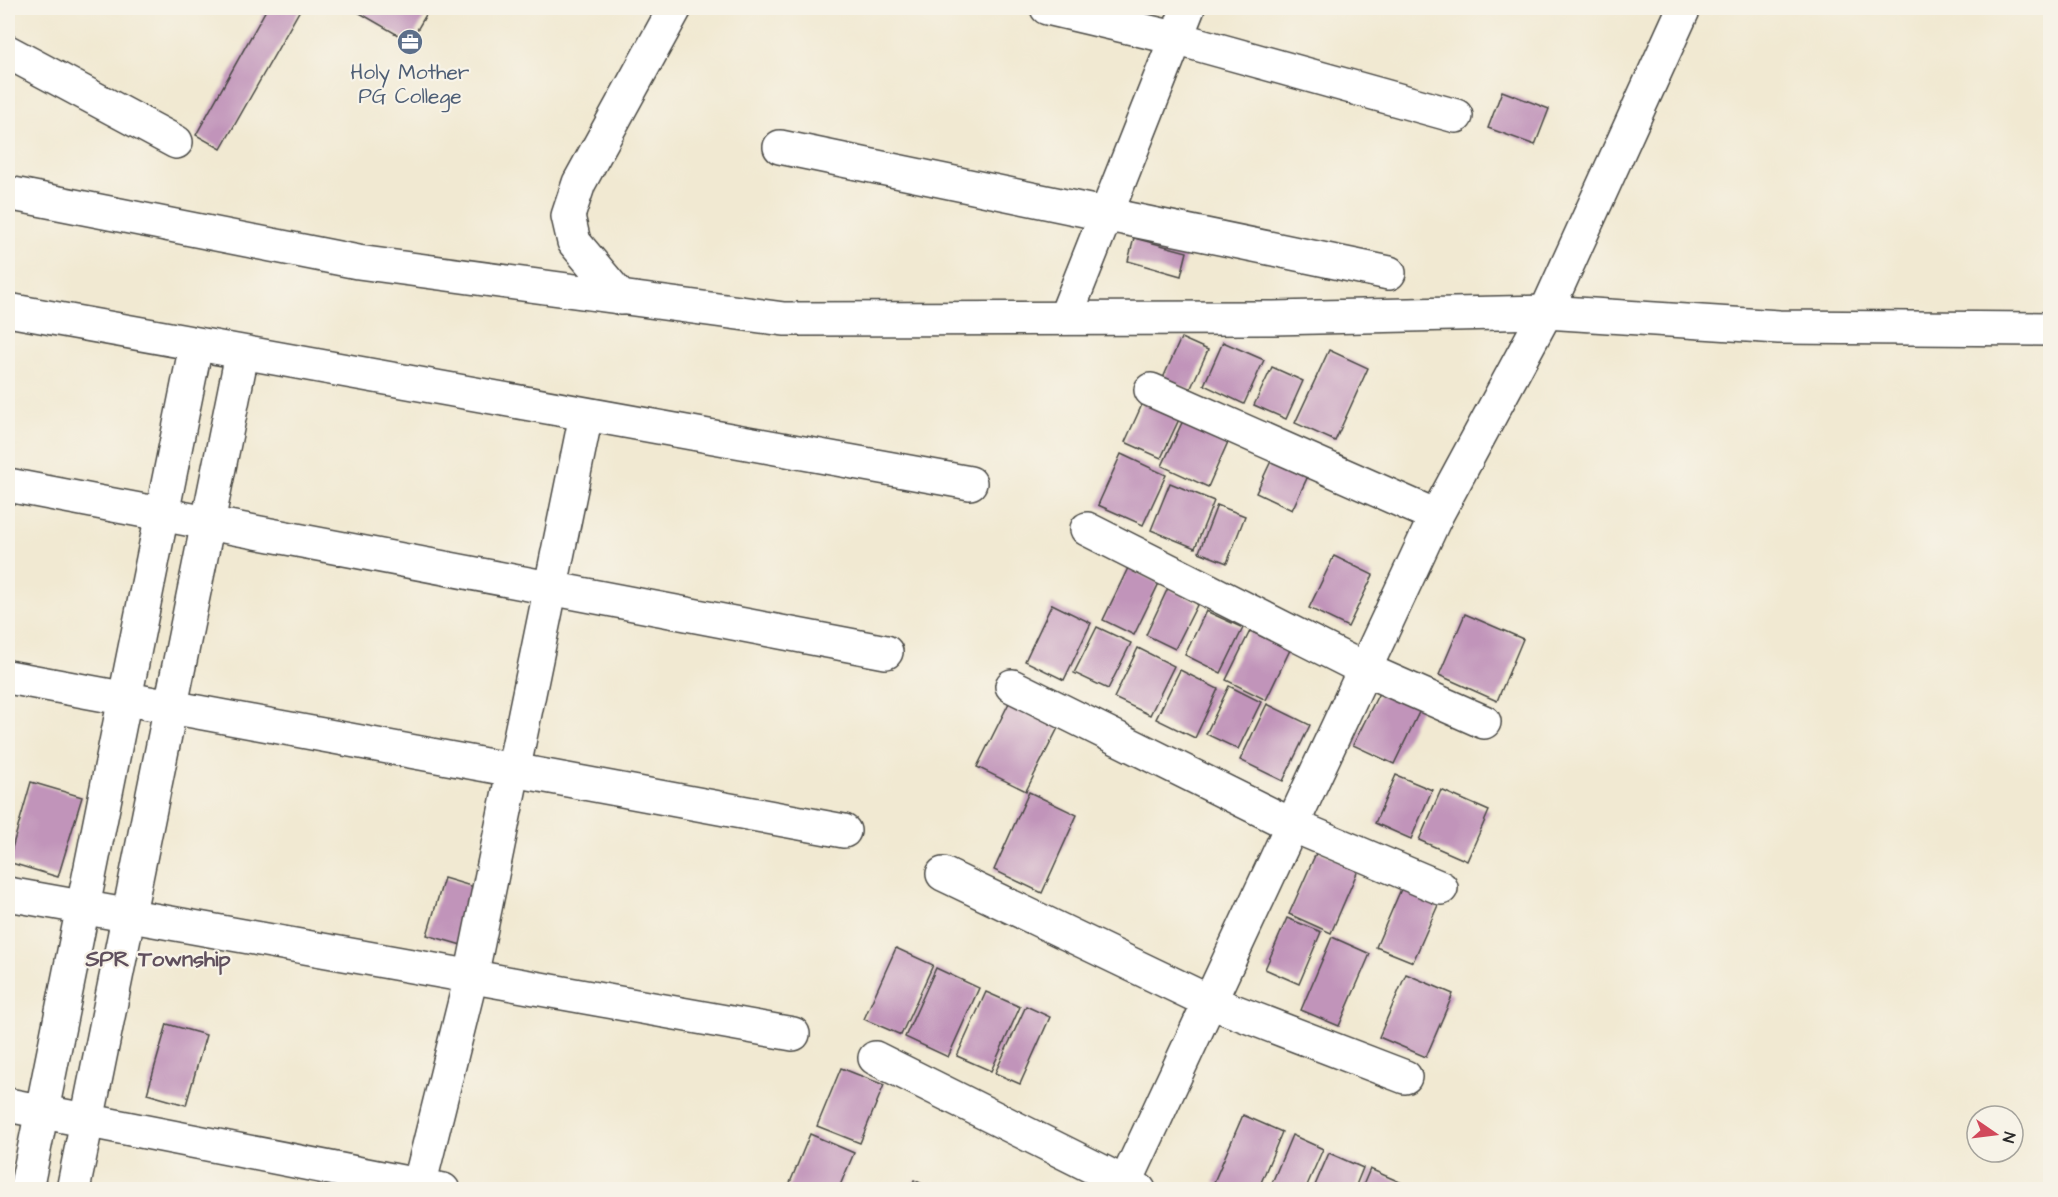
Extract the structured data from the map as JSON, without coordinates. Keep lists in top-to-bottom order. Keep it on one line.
{"districts":["SPR Township"],"places":{"office":["Holy Mother PG College"]},"north":"right"}
